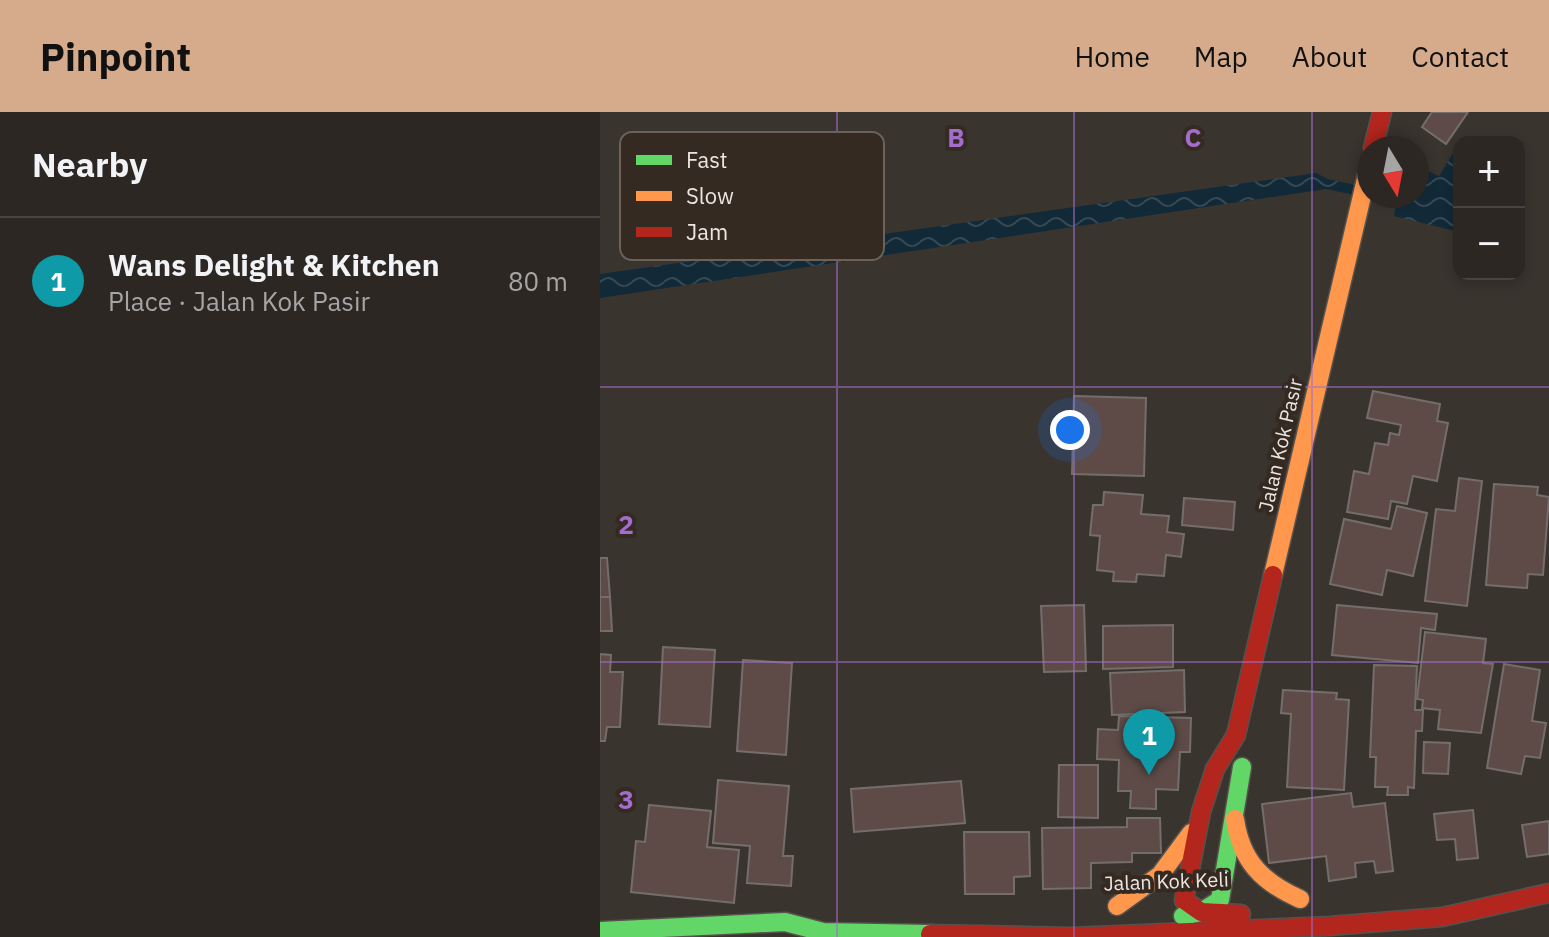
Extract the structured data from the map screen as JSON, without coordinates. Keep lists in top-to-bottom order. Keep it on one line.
{"streets":{"street":["Jalan Kok Pasir","Jalan Kok Keli"]},"crossings":[["Jalan Kok Pasir","Jalan Kok Keli"]],"legend":["Fast","Slow","Jam"],"north":"bottom","page":{"header":"Pinpoint","nav":["Home","Map","About","Contact"],"heading":"Nearby","map_buttons":["+","−"],"list":[{"mark":"1","name":"Wans Delight & Kitchen","note":"Place · Jalan Kok Pasir","value":"80 m"}],"pins":"1"},"grid":{"columns":["B","C"],"rows":["2","3"]}}
